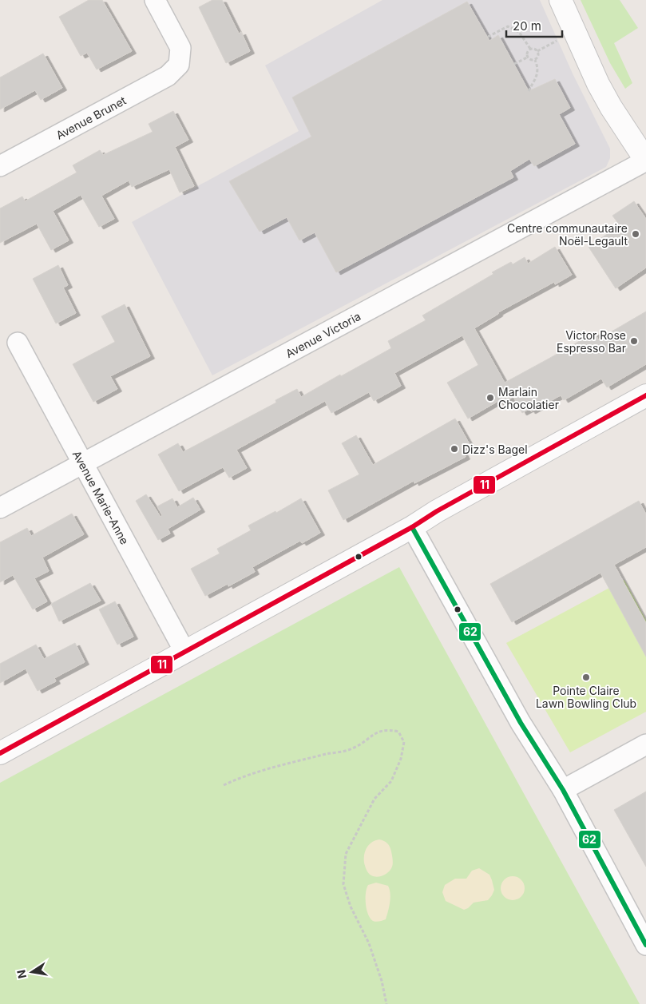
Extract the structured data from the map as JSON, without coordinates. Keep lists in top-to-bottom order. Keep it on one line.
{"streets":{"street":["Avenue Brunet","Avenue Victoria","Avenue Marie-Anne"]},"crossings":[["Avenue Victoria","Avenue Marie-Anne"]],"places":["Centre communautaire Noël-Legault","Victor Rose Espresso Bar","Marlain Chocolatier","Dizz's Bagel","Pointe Claire Lawn Bowling Club"],"lines":["transit line 11","transit line 62"],"scale_bar":"20 m","north":"left"}
